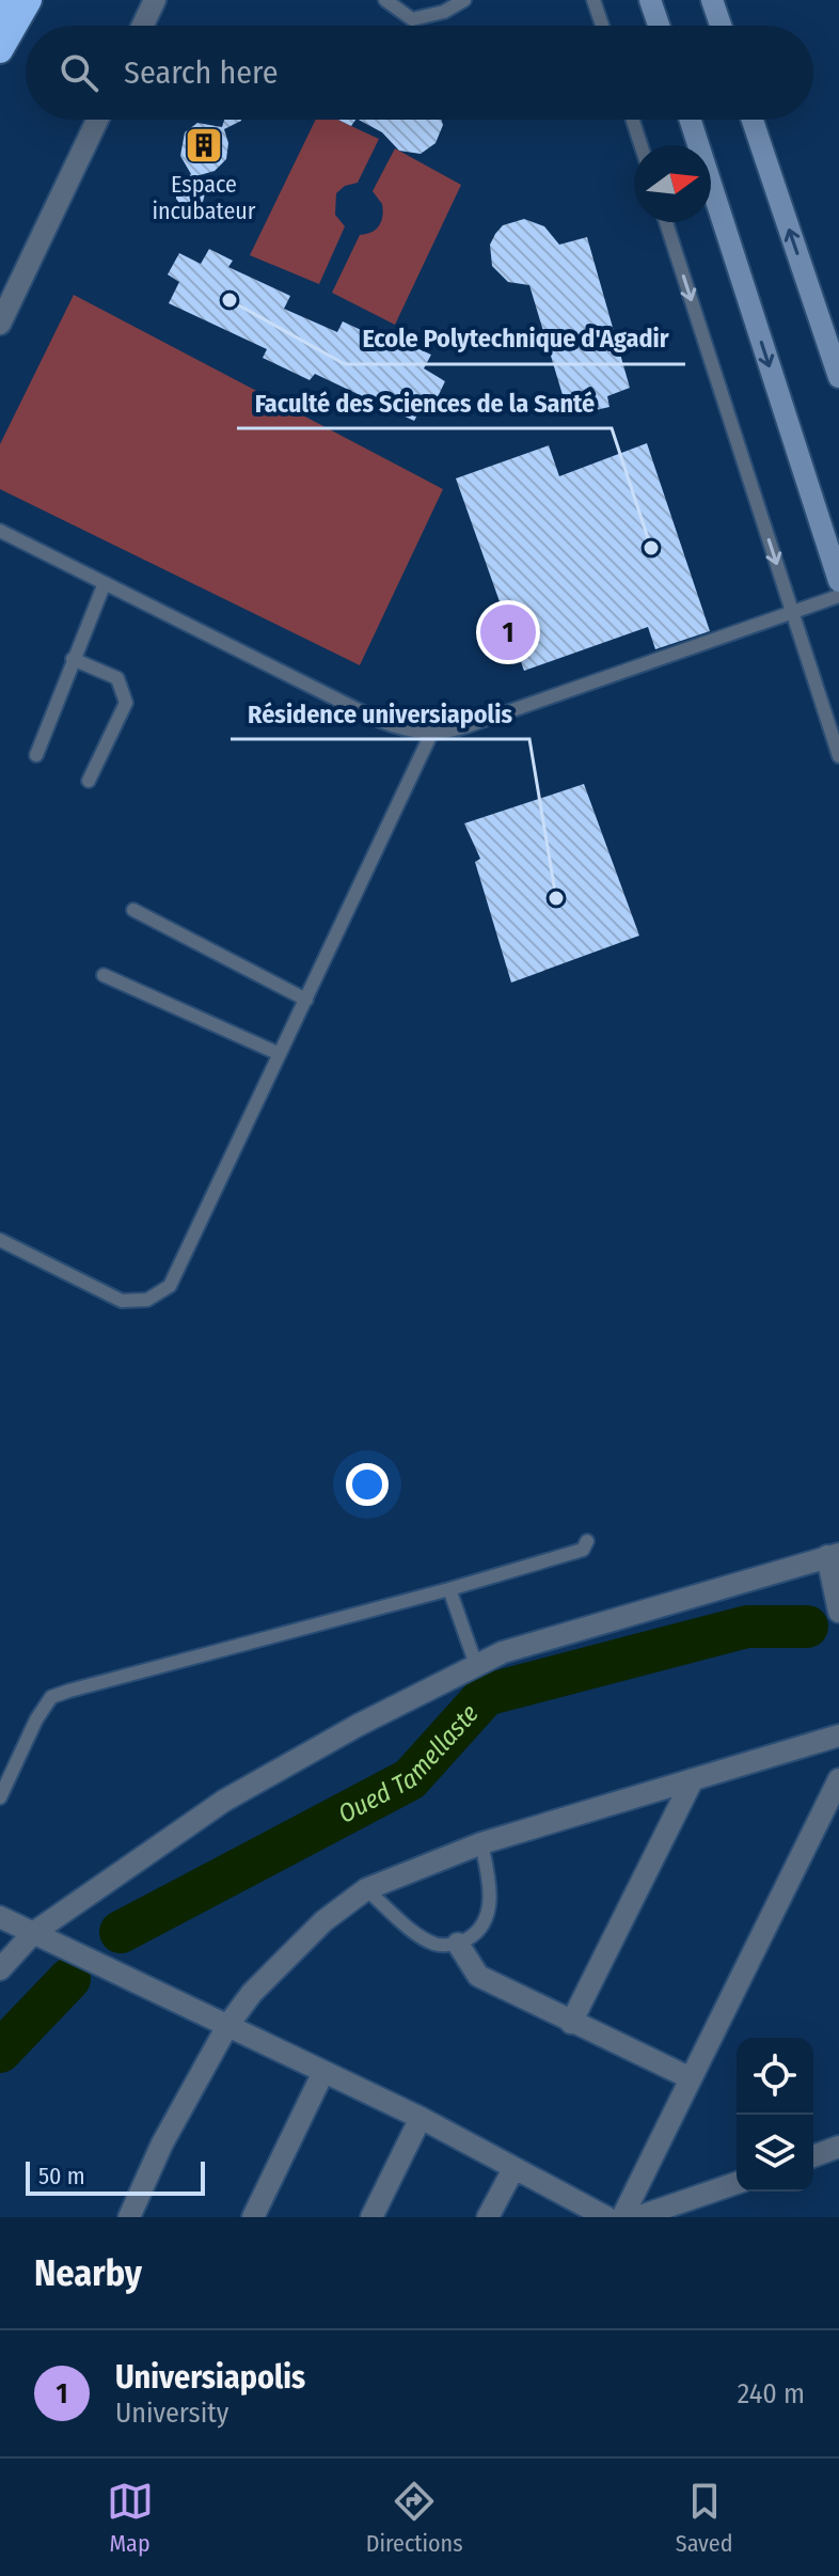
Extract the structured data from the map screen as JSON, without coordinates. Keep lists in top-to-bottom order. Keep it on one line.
{"water":["Oued Tamellaste"],"places":{"building":["Espace incubateur"],"other":["Ecole Polytechnique d'Agadir","Faculté des Sciences de la Santé","Résidence universiapolis"]},"scale_bar":"50 m","north":"right","page":{"search":"Search here","pins":"1","scale":"50 m","heading":"Nearby","list":[{"mark":"1","name":"Universiapolis","note":"University","value":"240 m"}],"nav":["Map","Directions","Saved"]}}
